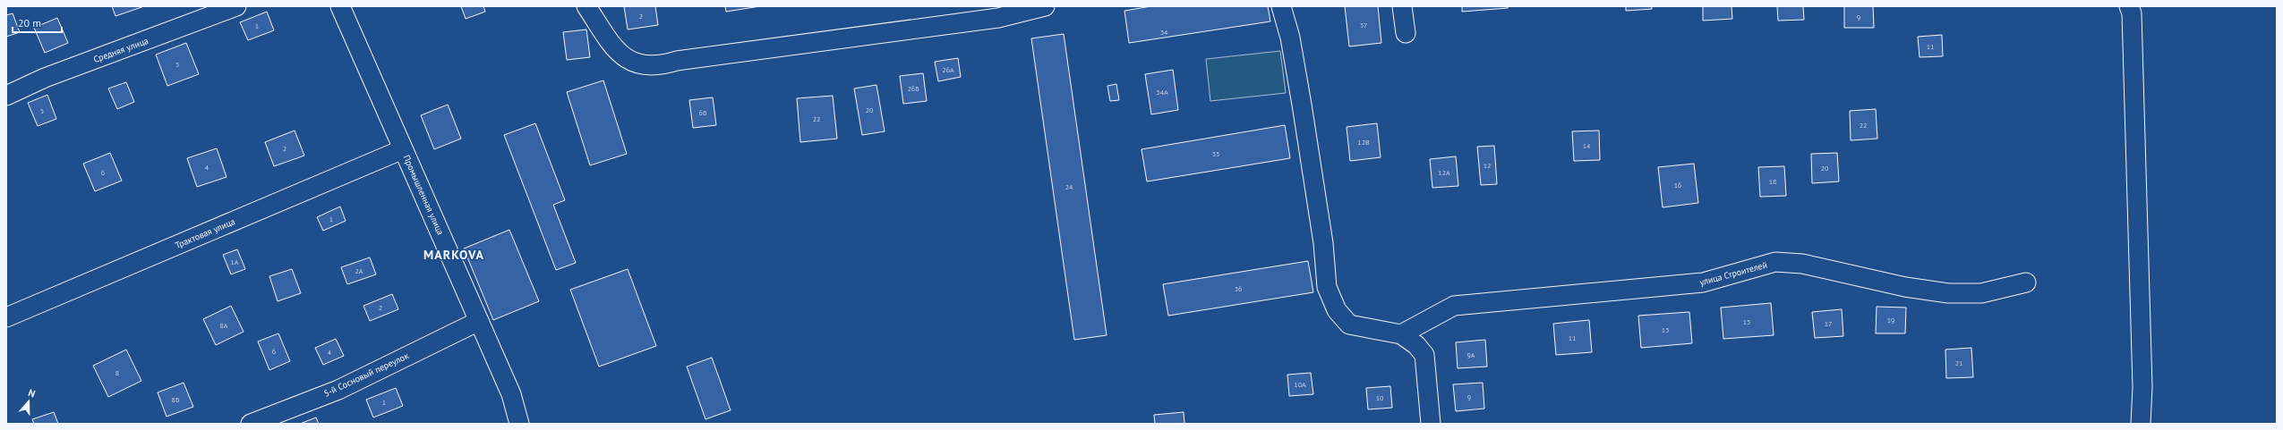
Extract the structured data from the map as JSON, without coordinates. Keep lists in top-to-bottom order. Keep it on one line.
{"streets":{"street":["Средняя улица","Промышленная улица","Трактовая улица","улица Строителей","5-й Сосновый переулок"]},"crossings":[["Промышленная улица","Трактовая улица"],["Промышленная улица","5-й Сосновый переулок"]],"districts":["MARKOVA"],"house_numbers":["2","9","37","1","34","11","3","26А","26Б","34А","20","5","6Б","22","22","12В","14","2","35","12","4","20","6","12А","18","16","24","1","1А","2А","36","2","19","15","17","8А","13","11","6","4","9А","21","8","10А","9","10","8Б","1"],"scale_bar":"20 m","north":"top"}
